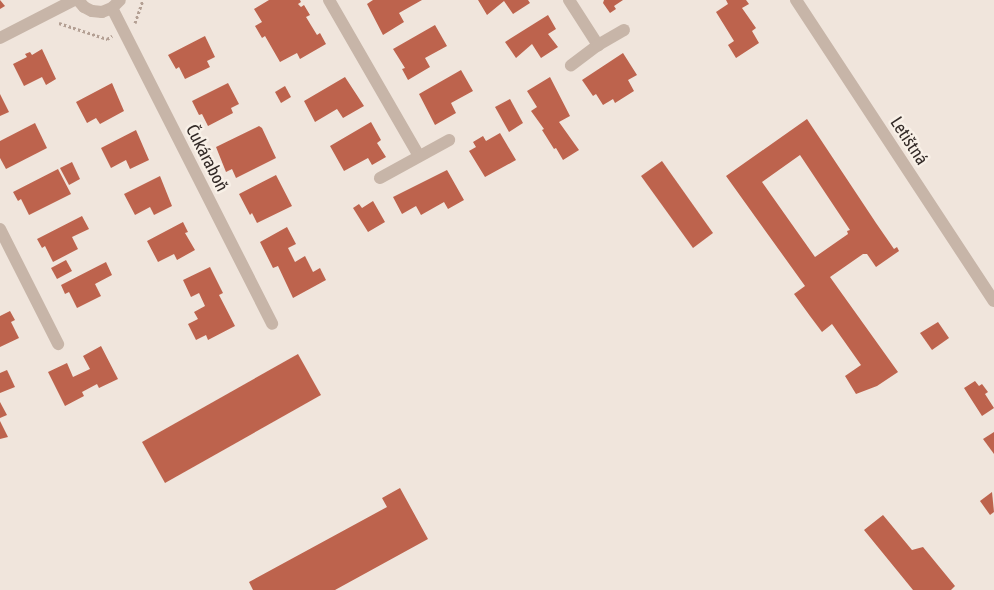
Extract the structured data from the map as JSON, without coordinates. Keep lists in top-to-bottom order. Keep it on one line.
{"streets":{"street":["Letištná","Čukáraboň"]}}
